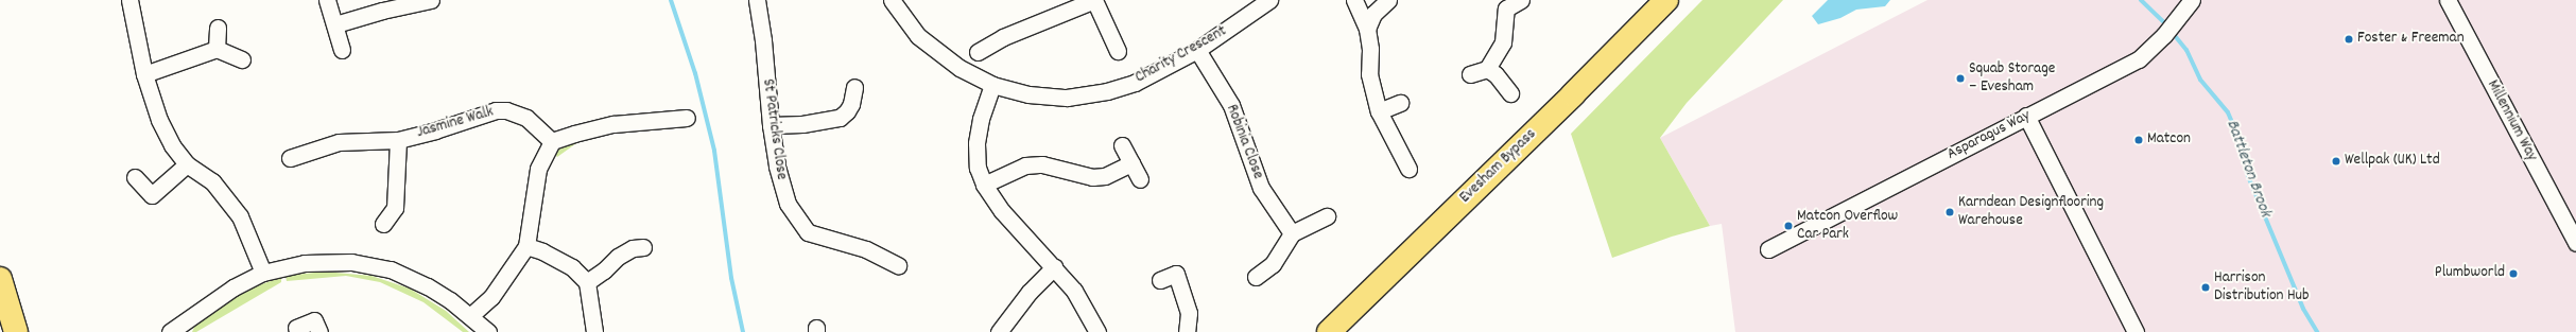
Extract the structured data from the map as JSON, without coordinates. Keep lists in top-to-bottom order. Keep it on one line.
{"streets":{"main road":["Evesham Bypass"],"street":["Charity Crescent","Millennium Way","Jasmine Walk","St Patricks Close","Asparagus Way","Robinia Close"]},"crossings":[["Charity Crescent","Robinia Close"]],"water":["Battleton Brook"],"places":["Foster & Freeman","Squab Storage – Evesham","Matcon","Wellpak (UK) Ltd","Karndean Designflooring Warehouse","Matcon Overflow Car Park","Plumbworld","Harrison Distribution Hub"]}
